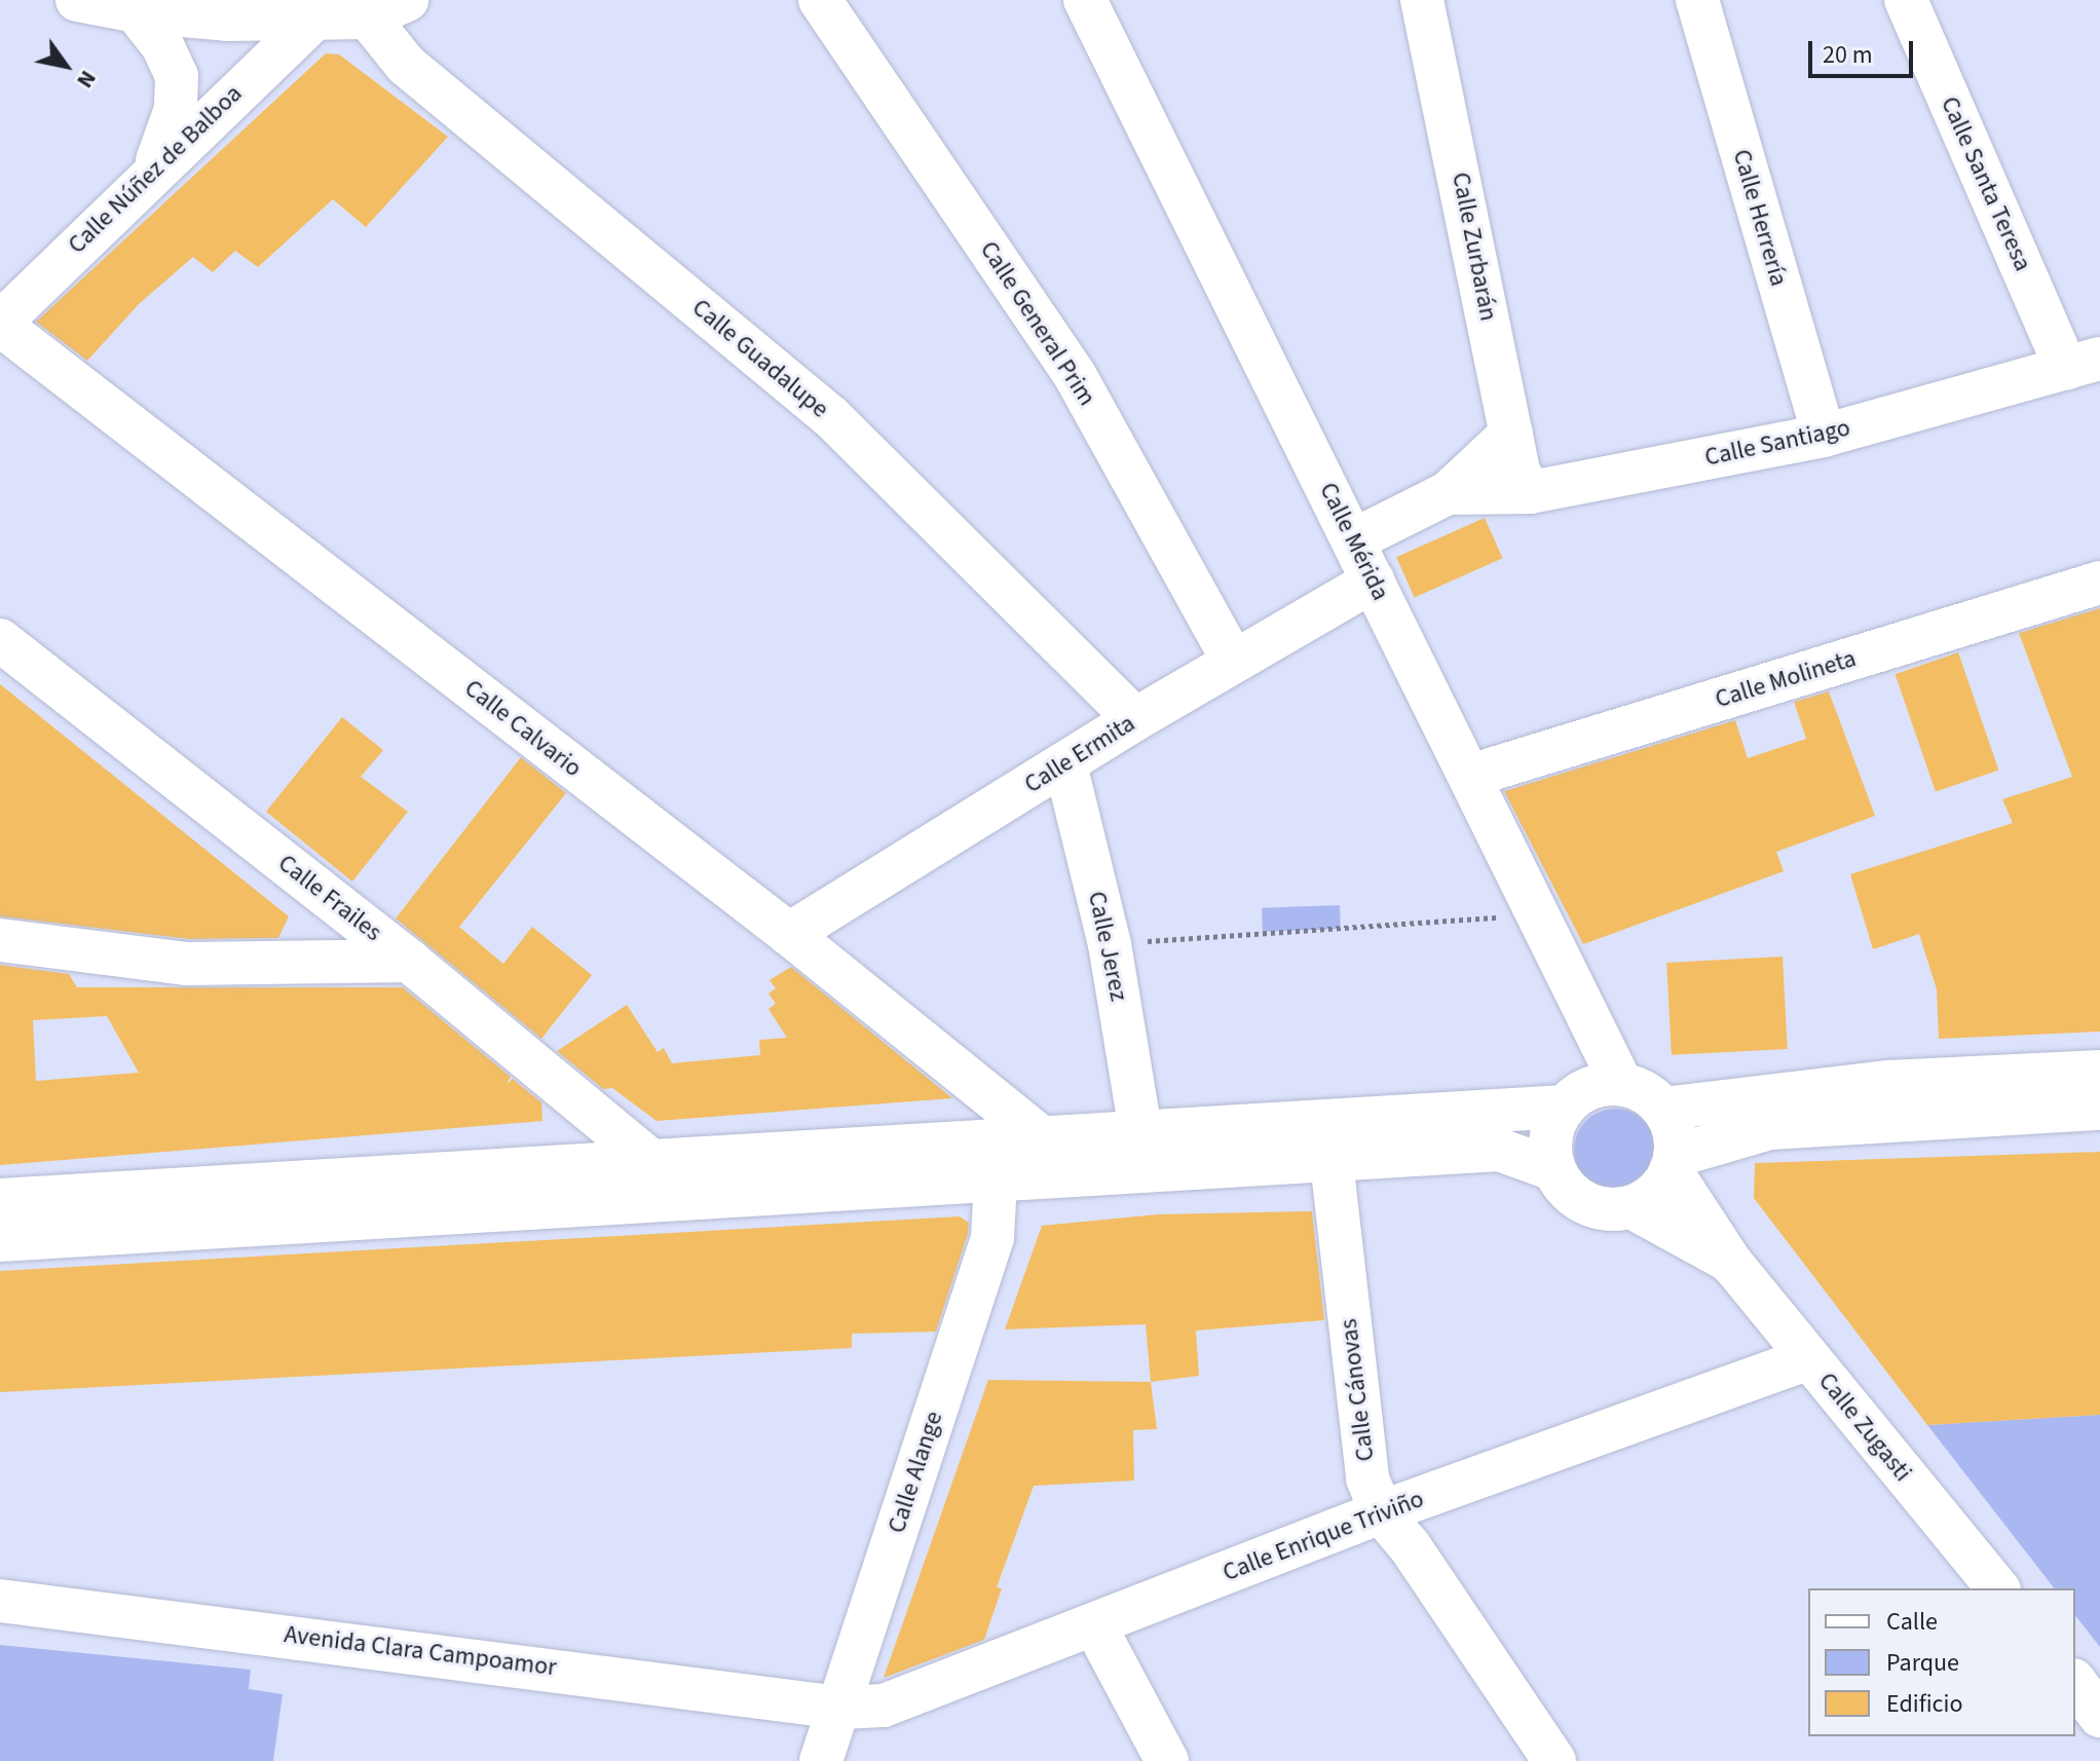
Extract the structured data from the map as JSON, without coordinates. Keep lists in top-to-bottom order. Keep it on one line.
{"streets":{"street":["Calle Núñez de Balboa","Calle Santa Teresa","Calle Herrería","Calle Zurbarán","Calle General Prim","Calle Guadalupe","Calle Santiago","Calle Mérida","Calle Molineta","Calle Calvario","Calle Ermita","Calle Frailes","Calle Jerez","Calle Cánovas","Calle Zugasti","Calle Alange","Calle Enrique Triviño","Avenida Clara Campoamor"]},"crossings":[["Calle Núñez de Balboa","Calle Calvario"],["Calle Santa Teresa","Calle Santiago"],["Calle Herrería","Calle Santiago"],["Calle Zurbarán","Calle Santiago"],["Calle General Prim","Calle Ermita"],["Calle Guadalupe","Calle Ermita"],["Calle Santiago","Calle Mérida"],["Calle Mérida","Calle Molineta"],["Calle Mérida","Calle Ermita"],["Calle Mérida","Calle Zugasti"],["Calle Calvario","Calle Ermita"],["Calle Ermita","Calle Jerez"],["Calle Cánovas","Calle Enrique Triviño"],["Calle Zugasti","Calle Enrique Triviño"],["Calle Alange","Calle Enrique Triviño"],["Calle Alange","Avenida Clara Campoamor"],["Calle Enrique Triviño","Avenida Clara Campoamor"]],"legend":["Calle","Parque","Edificio"],"scale_bar":"20 m","north":"bottom right"}
